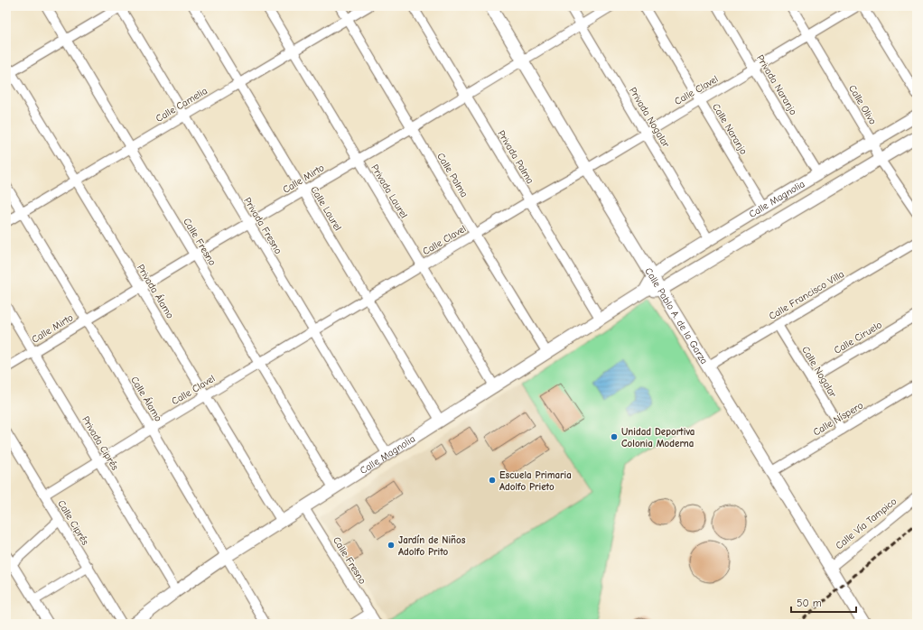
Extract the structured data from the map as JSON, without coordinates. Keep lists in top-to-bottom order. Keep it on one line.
{"streets":{"street":["Privada Naranjo","Calle Clavel","Calle Camelia","Calle Olivo","Privada Nogalar","Calle Naranjo","Privada Palma","Calle Palma","Calle Mirto","Privada Laurel","Calle Magnolia","Calle Laurel","Privada Fresno","Calle Fresno","Privada Álamo","Calle Francisco Villa","Calle Pablo A. de la Garza","Calle Ciruelo","Calle Nogalar","Calle Álamo","Calle Níspero","Privada Ciprés","Calle Ciprés","Calle Vía Tampico"]},"crossings":[["Privada Naranjo","Calle Clavel"],["Privada Naranjo","Calle Magnolia"],["Calle Clavel","Calle Olivo"],["Calle Clavel","Privada Nogalar"],["Calle Clavel","Calle Naranjo"],["Calle Clavel","Privada Palma"],["Calle Clavel","Calle Palma"],["Calle Clavel","Privada Laurel"],["Calle Clavel","Calle Laurel"],["Calle Clavel","Privada Fresno"],["Calle Clavel","Calle Fresno"],["Calle Clavel","Privada Álamo"],["Calle Clavel","Calle Pablo A. de la Garza"],["Calle Clavel","Calle Álamo"],["Calle Clavel","Privada Ciprés"],["Calle Clavel","Calle Ciprés"],["Calle Camelia","Calle Palma"],["Calle Camelia","Privada Laurel"],["Calle Camelia","Calle Laurel"],["Calle Camelia","Privada Fresno"],["Calle Camelia","Calle Fresno"],["Calle Camelia","Privada Álamo"],["Calle Camelia","Calle Álamo"],["Calle Olivo","Calle Magnolia"],["Privada Nogalar","Calle Mirto"],["Privada Nogalar","Calle Magnolia"],["Calle Naranjo","Calle Magnolia"],["Privada Palma","Calle Mirto"],["Privada Palma","Calle Magnolia"],["Calle Palma","Calle Mirto"],["Calle Palma","Calle Magnolia"],["Calle Mirto","Privada Laurel"],["Calle Mirto","Calle Laurel"],["Calle Mirto","Privada Fresno"],["Calle Mirto","Calle Fresno"],["Calle Mirto","Privada Álamo"],["Calle Mirto","Calle Pablo A. de la Garza"],["Calle Mirto","Calle Álamo"],["Calle Mirto","Privada Ciprés"],["Privada Laurel","Calle Magnolia"],["Calle Magnolia","Calle Laurel"],["Calle Magnolia","Privada Fresno"],["Calle Magnolia","Calle Fresno"],["Calle Magnolia","Privada Álamo"],["Calle Magnolia","Calle Pablo A. de la Garza"],["Calle Magnolia","Calle Álamo"],["Calle Magnolia","Privada Ciprés"],["Calle Francisco Villa","Calle Pablo A. de la Garza"],["Calle Francisco Villa","Calle Nogalar"],["Calle Pablo A. de la Garza","Calle Níspero"],["Calle Pablo A. de la Garza","Calle Vía Tampico"],["Calle Ciruelo","Calle Nogalar"],["Calle Nogalar","Calle Níspero"]],"places":["Unidad Deportiva Colonia Moderna","Escuela Primaria Adolfo Prieto","Jardín de Niños Adolfo Prito"],"scale_bar":"50 m"}
